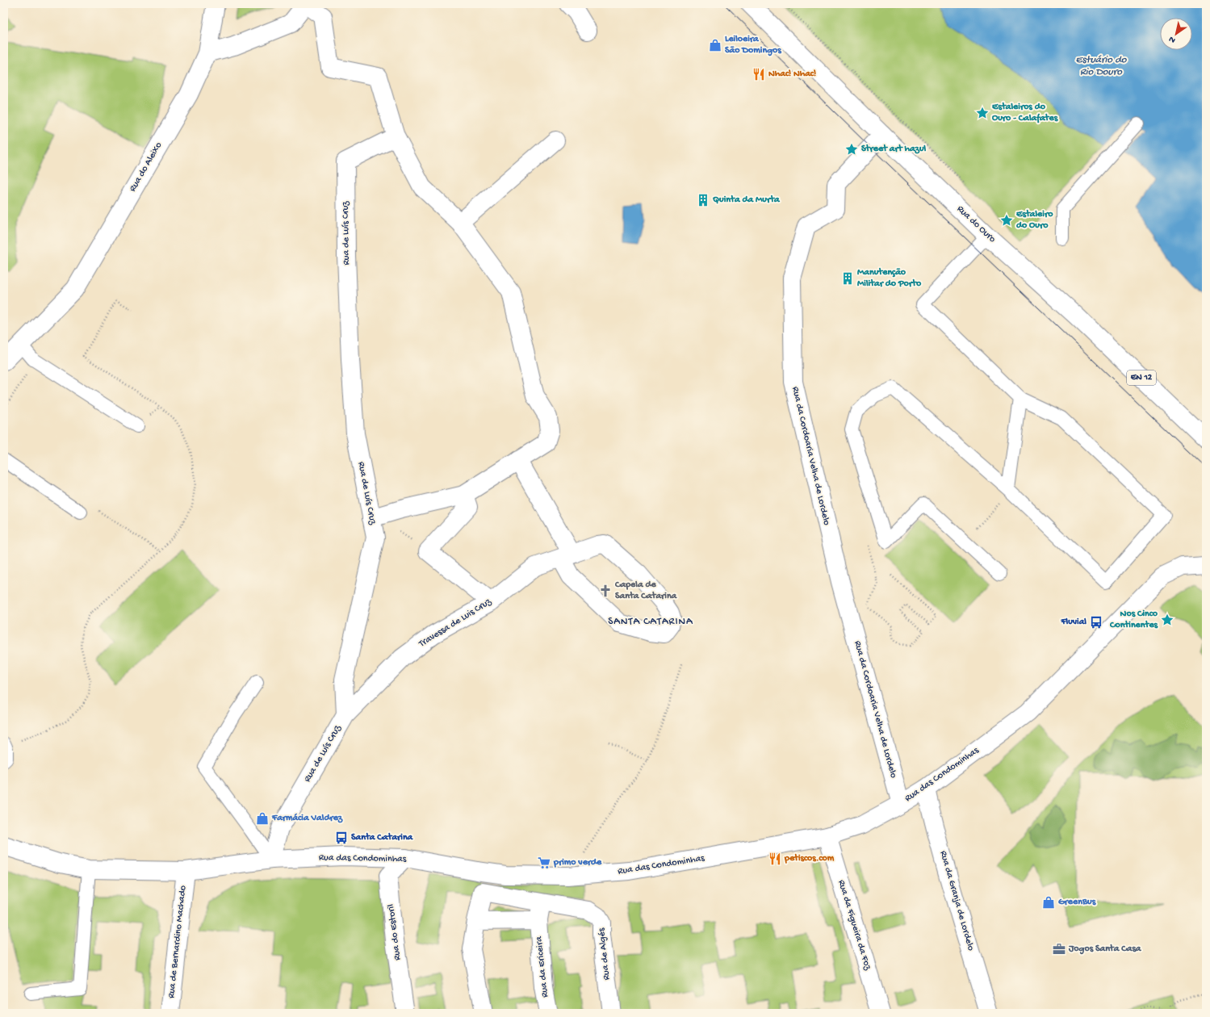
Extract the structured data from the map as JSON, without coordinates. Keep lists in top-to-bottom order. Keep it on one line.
{"streets":{"street":["Rua do Aleixo","Rua do Ouro","Rua de Luís Cruz","EN 12","Rua da Cordoaria Velha de Lordelo","Travessa de Luis Cruz","Rua das Condominhas","Rua da Granja de Lordelo","Rua da Figueira da Foz","Rua do Estoril","Rua de Bernardino Machado","Rua de Algés","Rua da Ericeira"]},"crossings":[["Rua do Ouro","Rua da Cordoaria Velha de Lordelo"],["Rua de Luís Cruz","Travessa de Luis Cruz"],["Rua de Luís Cruz","Rua das Condominhas"],["Rua da Cordoaria Velha de Lordelo","Rua das Condominhas"],["Rua das Condominhas","Rua da Granja de Lordelo"],["Rua das Condominhas","Rua da Figueira da Foz"],["Rua das Condominhas","Rua do Estoril"],["Rua das Condominhas","Rua de Bernardino Machado"],["Rua de Algés","Rua da Ericeira"]],"districts":["SANTA CATARINA"],"water":["Estuário do Rio Douro"],"places":{"shop":["Leiloeira São Domingos","Farmácia Valdrez","GreenBus"],"restaurant":["Nhac! Nhac!","petiscos.com"],"place":["Estaleiros do Ouro - Calafates","Street art hazul","Estaleiro do Ouro","Nos Cinco Continentes"],"building":["Quinta da Murta","Manutenção Militar do Porto"],"church":["Capela de Santa Catarina"],"bus stop":["Fluvial","Santa Catarina"],"supermarket":["primo verde"],"office":["Jogos Santa Casa"]},"north":"bottom left"}
